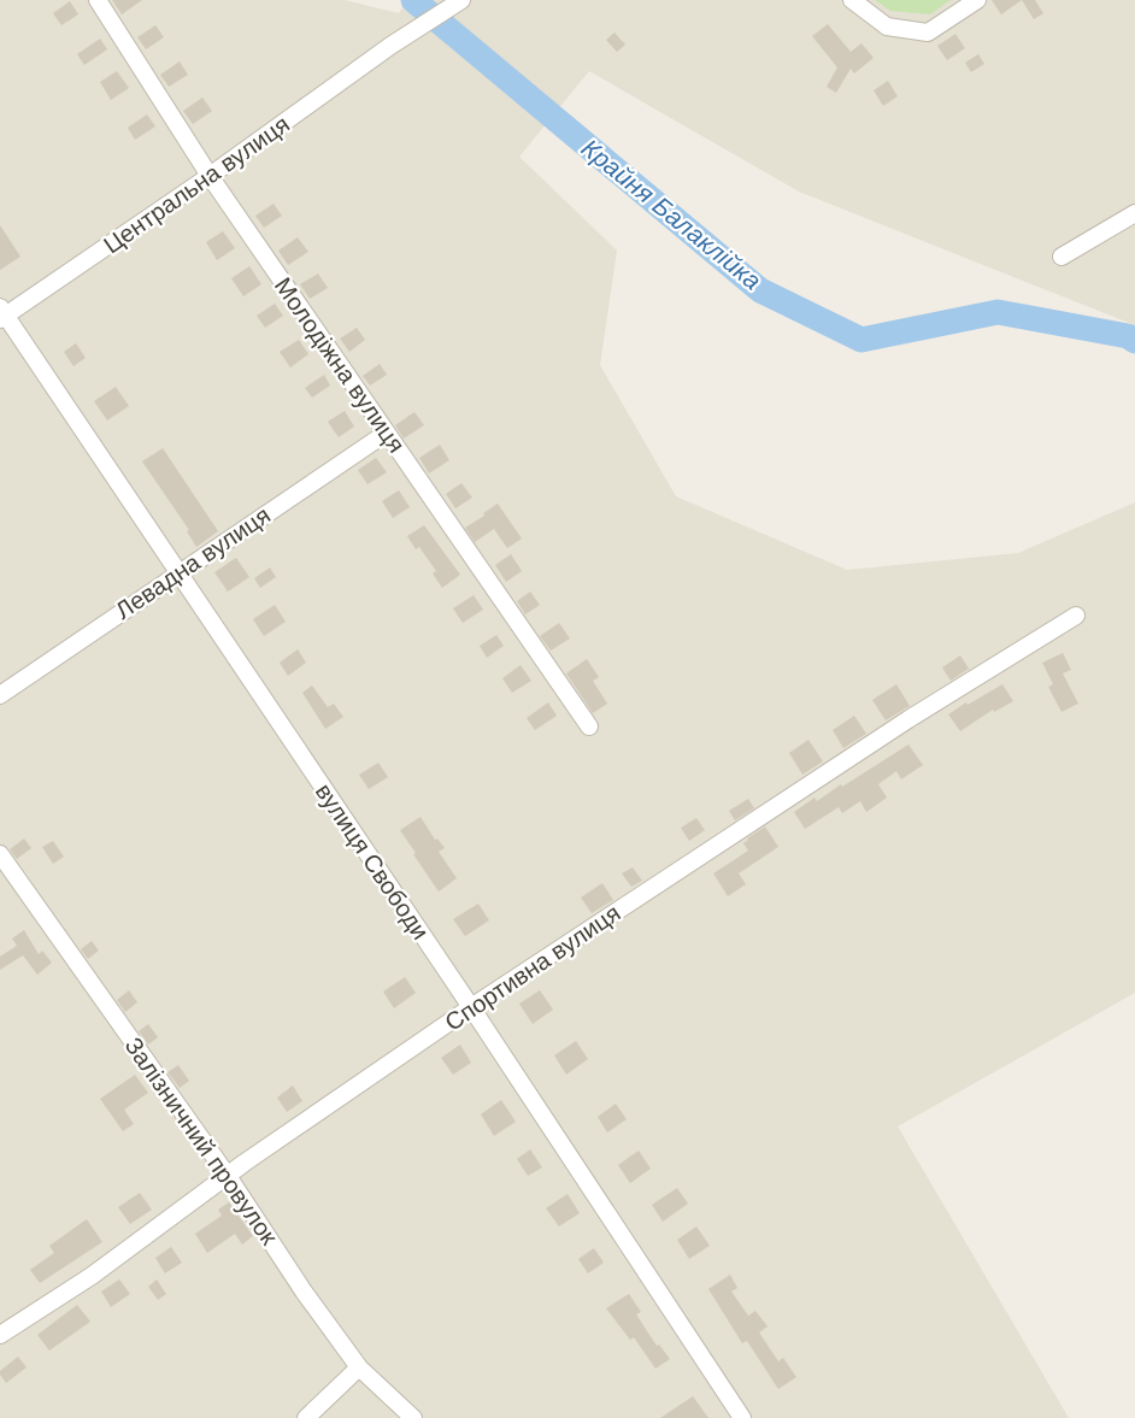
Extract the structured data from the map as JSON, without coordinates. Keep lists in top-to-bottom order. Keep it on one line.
{"streets":{"street":["Центральна вулиця","Молодіжна вулиця","Левадна вулиця","вулиця Свободи","Спортивна вулиця","Залізничний провулок"]},"crossings":[["Центральна вулиця","Молодіжна вулиця"],["Центральна вулиця","вулиця Свободи"],["Молодіжна вулиця","Левадна вулиця"],["Левадна вулиця","вулиця Свободи"],["вулиця Свободи","Спортивна вулиця"],["Спортивна вулиця","Залізничний провулок"]],"water":["Крайня Балаклійка"]}
